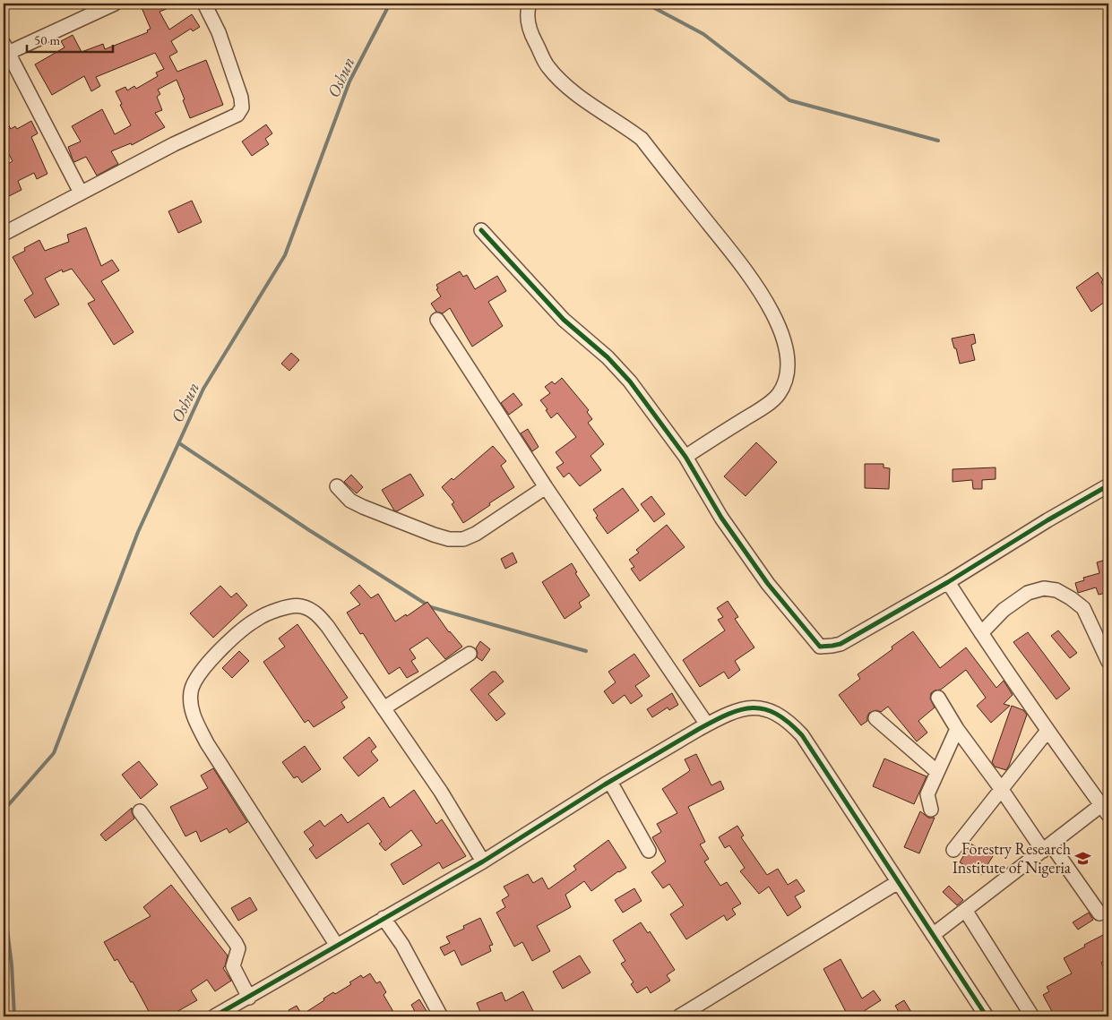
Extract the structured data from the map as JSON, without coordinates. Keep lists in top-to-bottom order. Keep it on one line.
{"water":["Oshun"],"places":{"school or university":["Forestry Research Institute of Nigeria"]},"scale_bar":"50 m"}
